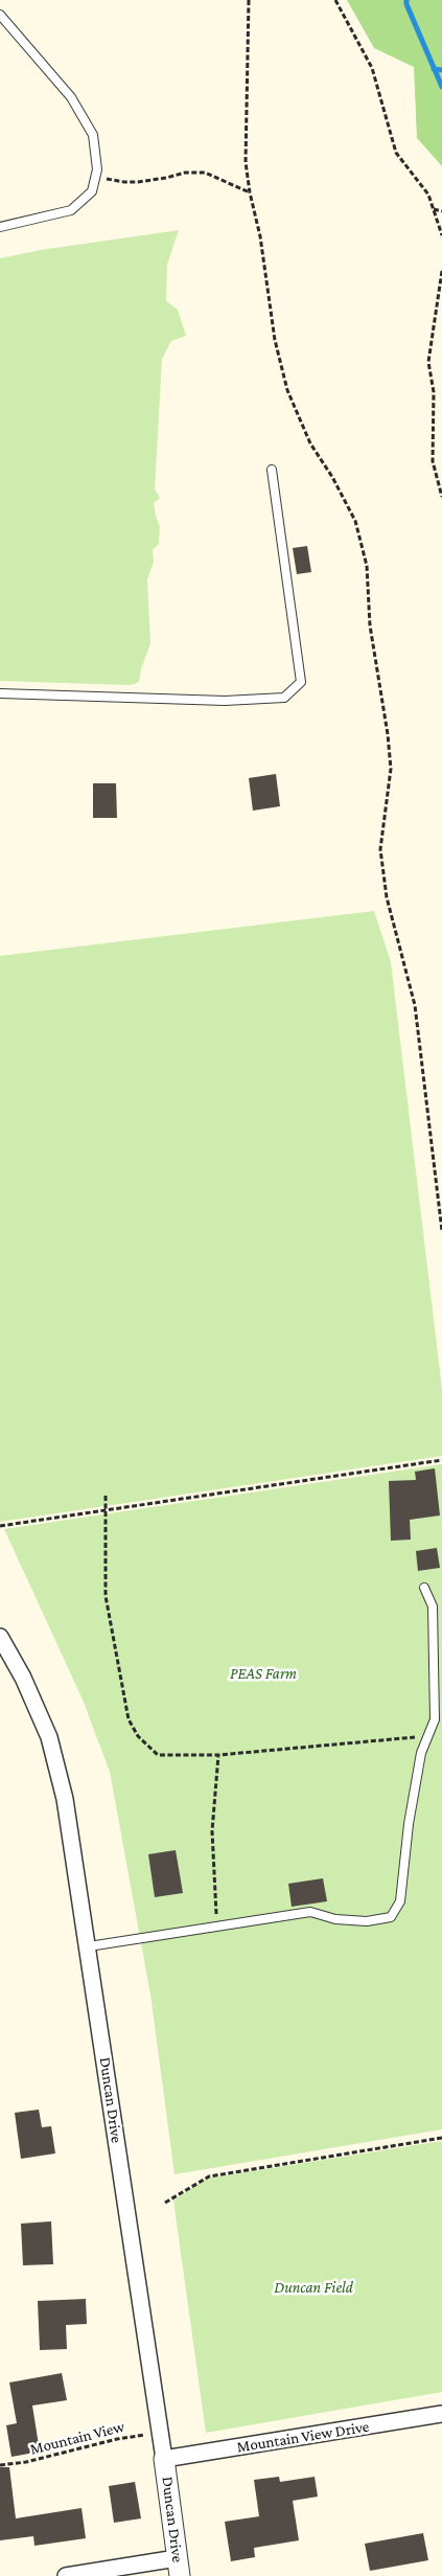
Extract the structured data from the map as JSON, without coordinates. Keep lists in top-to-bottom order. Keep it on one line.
{"streets":{"street":["Duncan Drive","Mountain View Drive"],"path":["Mountain View"]},"crossings":[["Duncan Drive","Mountain View Drive"],["Duncan Drive","Mountain View"]],"parks":["PEAS Farm","Duncan Field"]}
